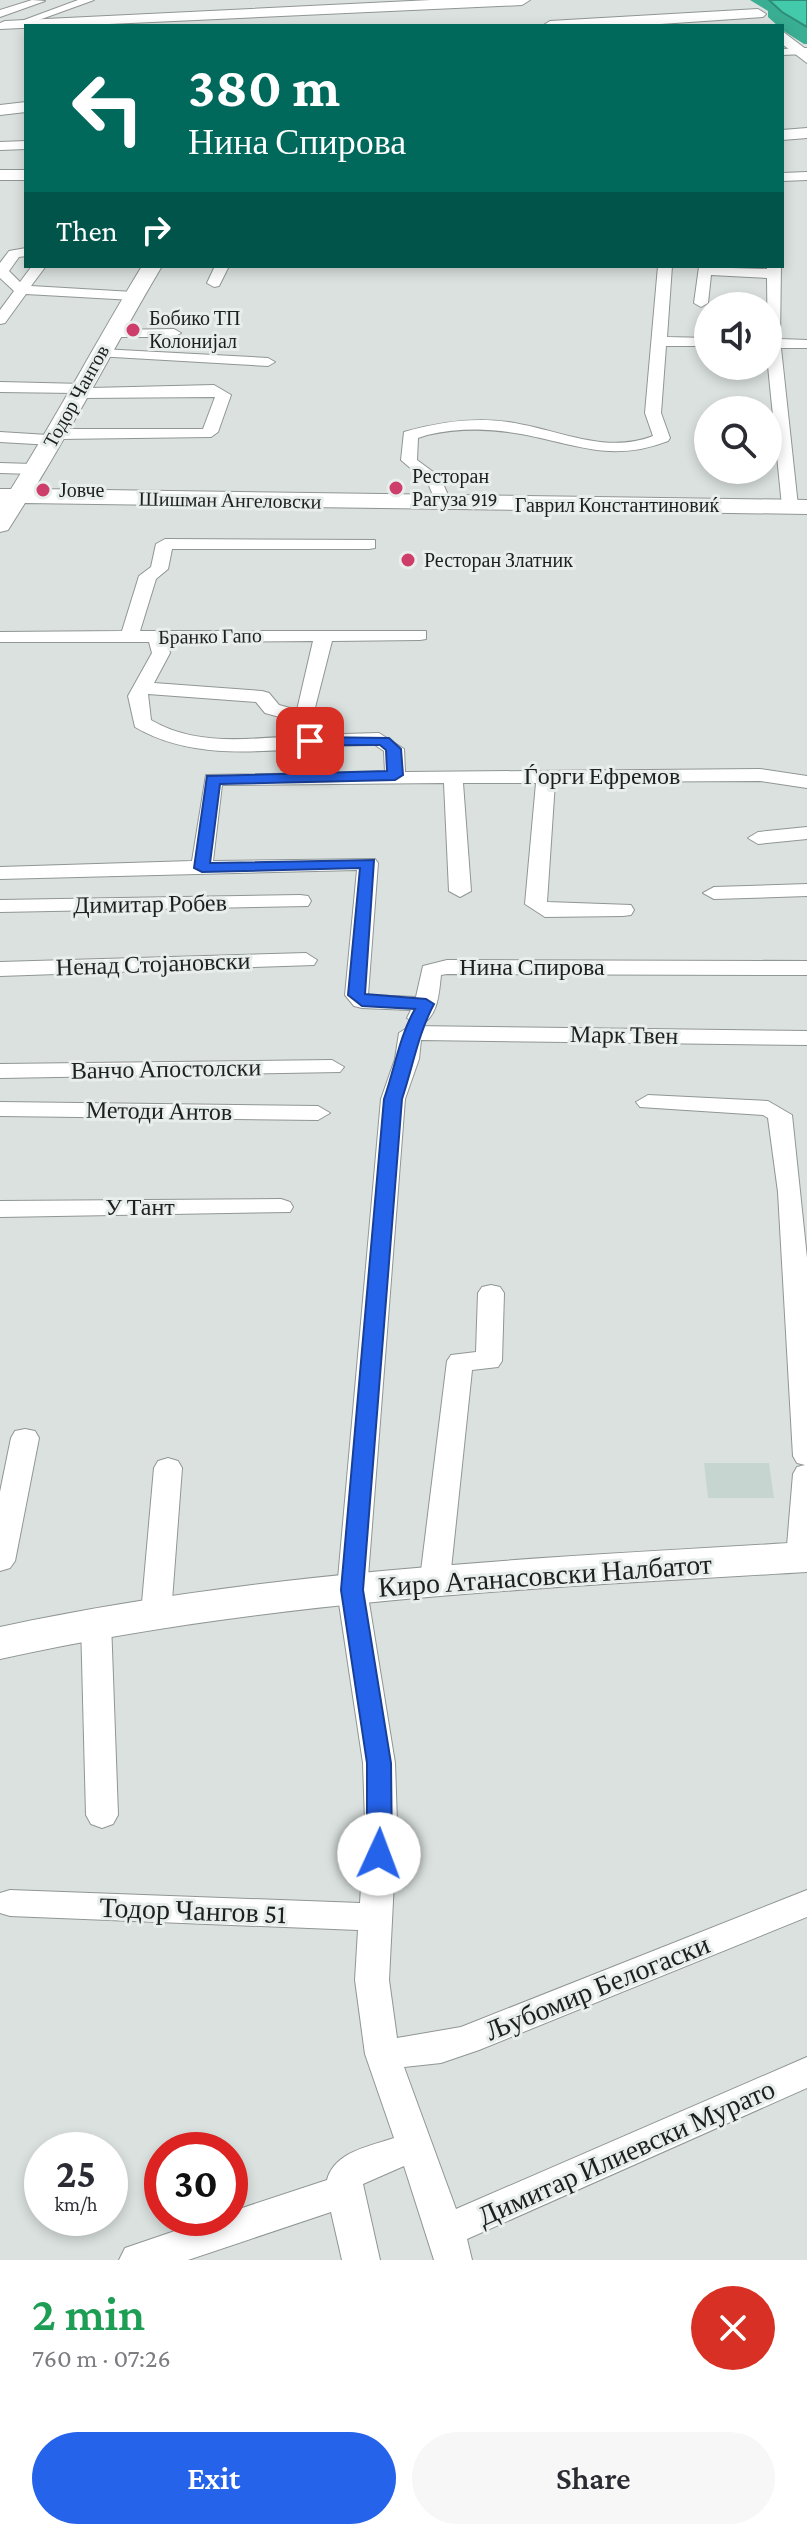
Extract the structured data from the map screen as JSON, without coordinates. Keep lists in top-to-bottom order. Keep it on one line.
{"streets":{"street":["Тодор Чангов","Шишман Ангеловски","Гаврил Константиновиќ","Бранко Гапо","Ѓорги Ефремов","Димитар Робев","Ненад Стојановски","Нина Спирова","Марк Твен","Ванчо Апостолски","Методи Антов","У Тант","Киро Атанасовски Налбатот","Тодор Чангов 51","Љубомир Белогаски","Димитар Илиевски Мурато"]},"crossings":[["Тодор Чангов","Шишман Ангеловски"],["Шишман Ангеловски","Гаврил Константиновиќ"]],"places":["Бобико ТП Колонијал","Ресторан Рагуза 919","Јовче","Ресторан Златник"],"page":{"turn":["380 m","Нина Спирова"],"then":"Then","speed":"25 km/h","limit":"30","heading":["2 min","760 m · 07:26"],"buttons":["Exit","Share"]}}
